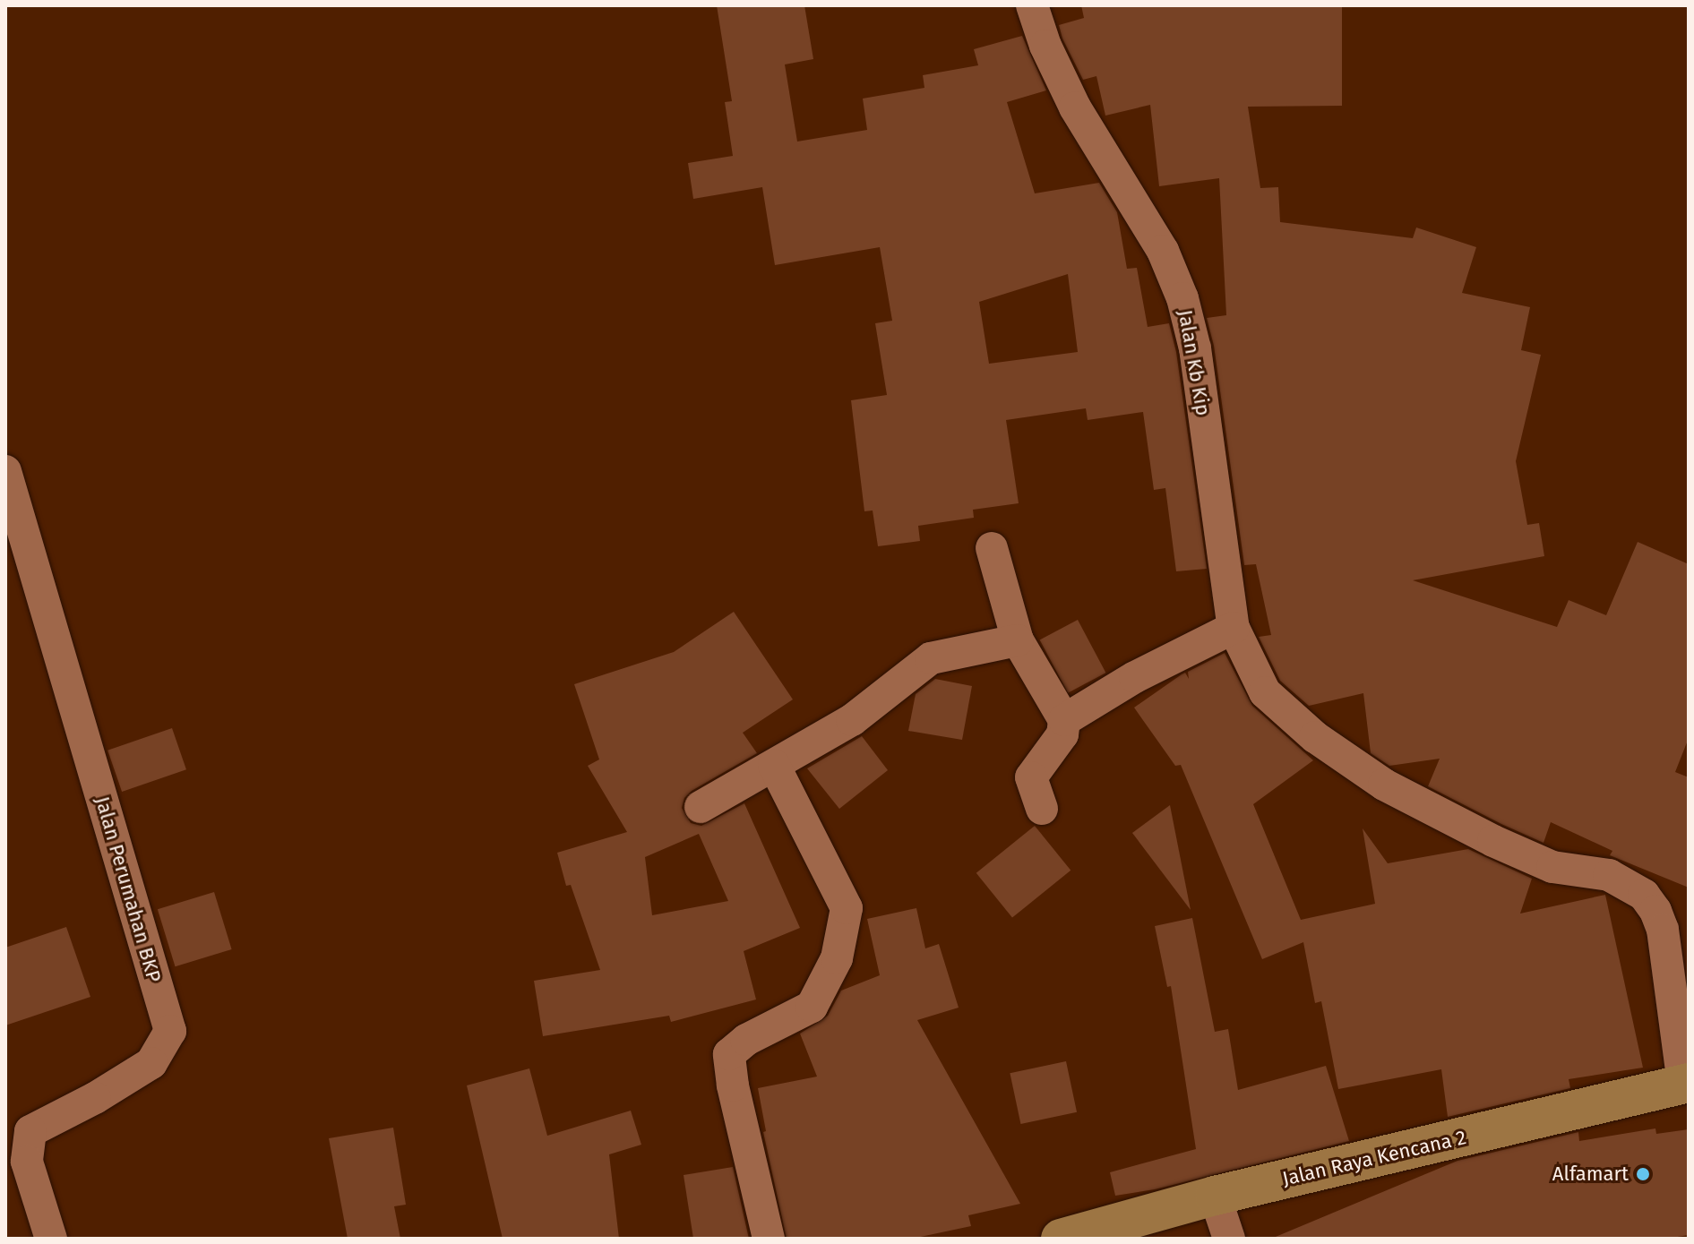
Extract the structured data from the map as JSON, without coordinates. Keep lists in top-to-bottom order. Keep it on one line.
{"streets":{"street":["Jalan Kb Kip","Jalan Perumahan BKP","Jalan Raya Kencana 2"]},"crossings":[["Jalan Kb Kip","Jalan Raya Kencana 2"]],"places":["Alfamart"]}
